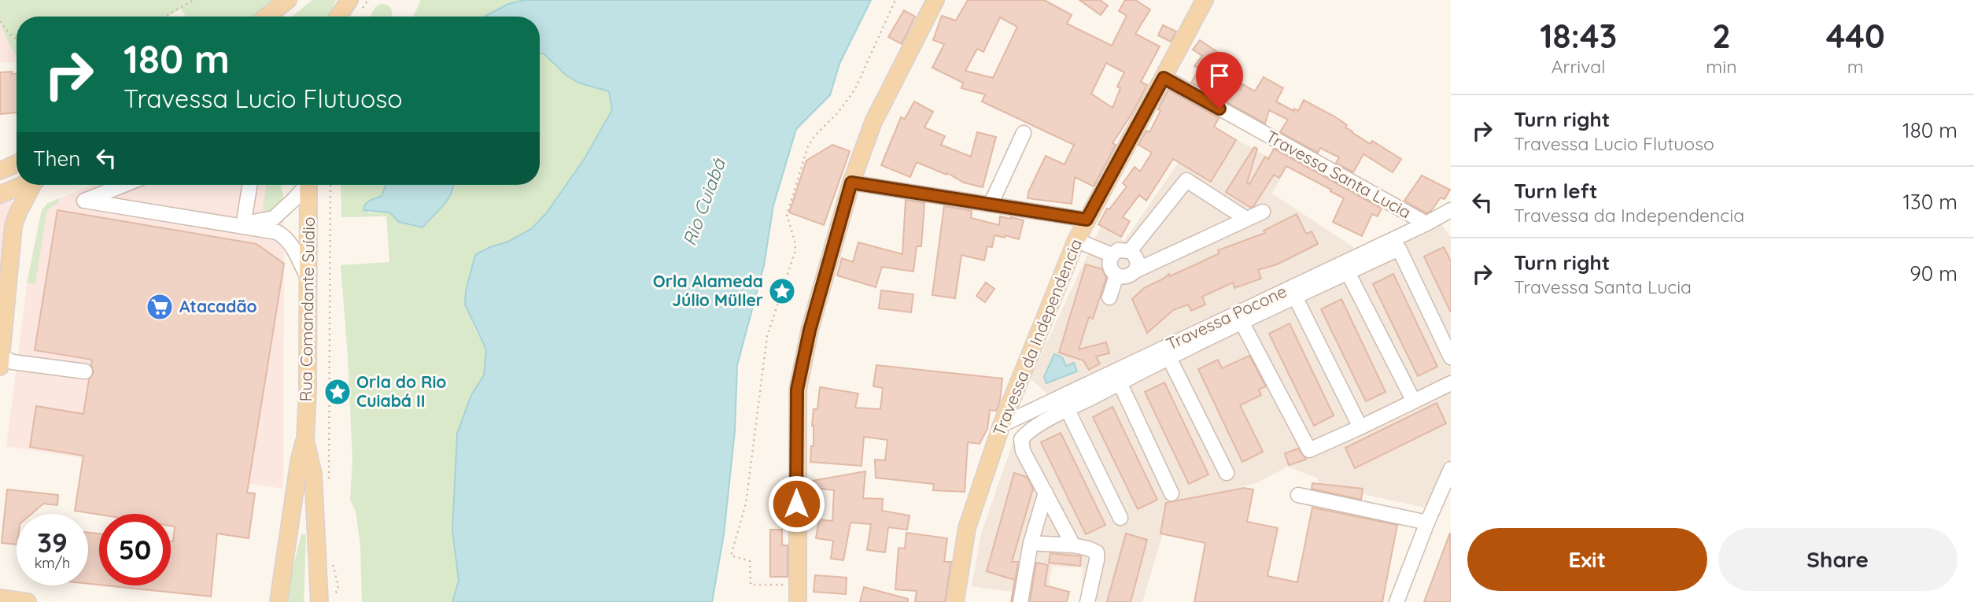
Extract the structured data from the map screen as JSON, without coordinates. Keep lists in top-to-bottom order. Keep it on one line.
{"streets":{"main road":["Rua Comandante Suídio","Travessa da Independencia"],"street":["Travessa Santa Lucia","Travessa Pocone"]},"crossings":[["Travessa Santa Lucia","Travessa Pocone"],["Travessa Santa Lucia","Travessa da Independencia"],["Travessa Pocone","Travessa da Independencia"]],"water":["Rio Cuiabá"],"places":{"place":["Orla Alameda Júlio Müller","Orla do Rio Cuiabá II"],"supermarket":["Atacadão"]},"page":{"eta":["18:43","Arrival","2","min","440","m"],"turn":["180 m","Travessa Lucio Flutuoso"],"list":[{"name":"Turn right","note":"Travessa Lucio Flutuoso","value":"180 m"},{"name":"Turn left","note":"Travessa da Independencia","value":"130 m"},{"name":"Turn right","note":"Travessa Santa Lucia","value":"90 m"}],"then":"Then","speed":"39 km/h","limit":"50","buttons":["Exit","Share"]}}
